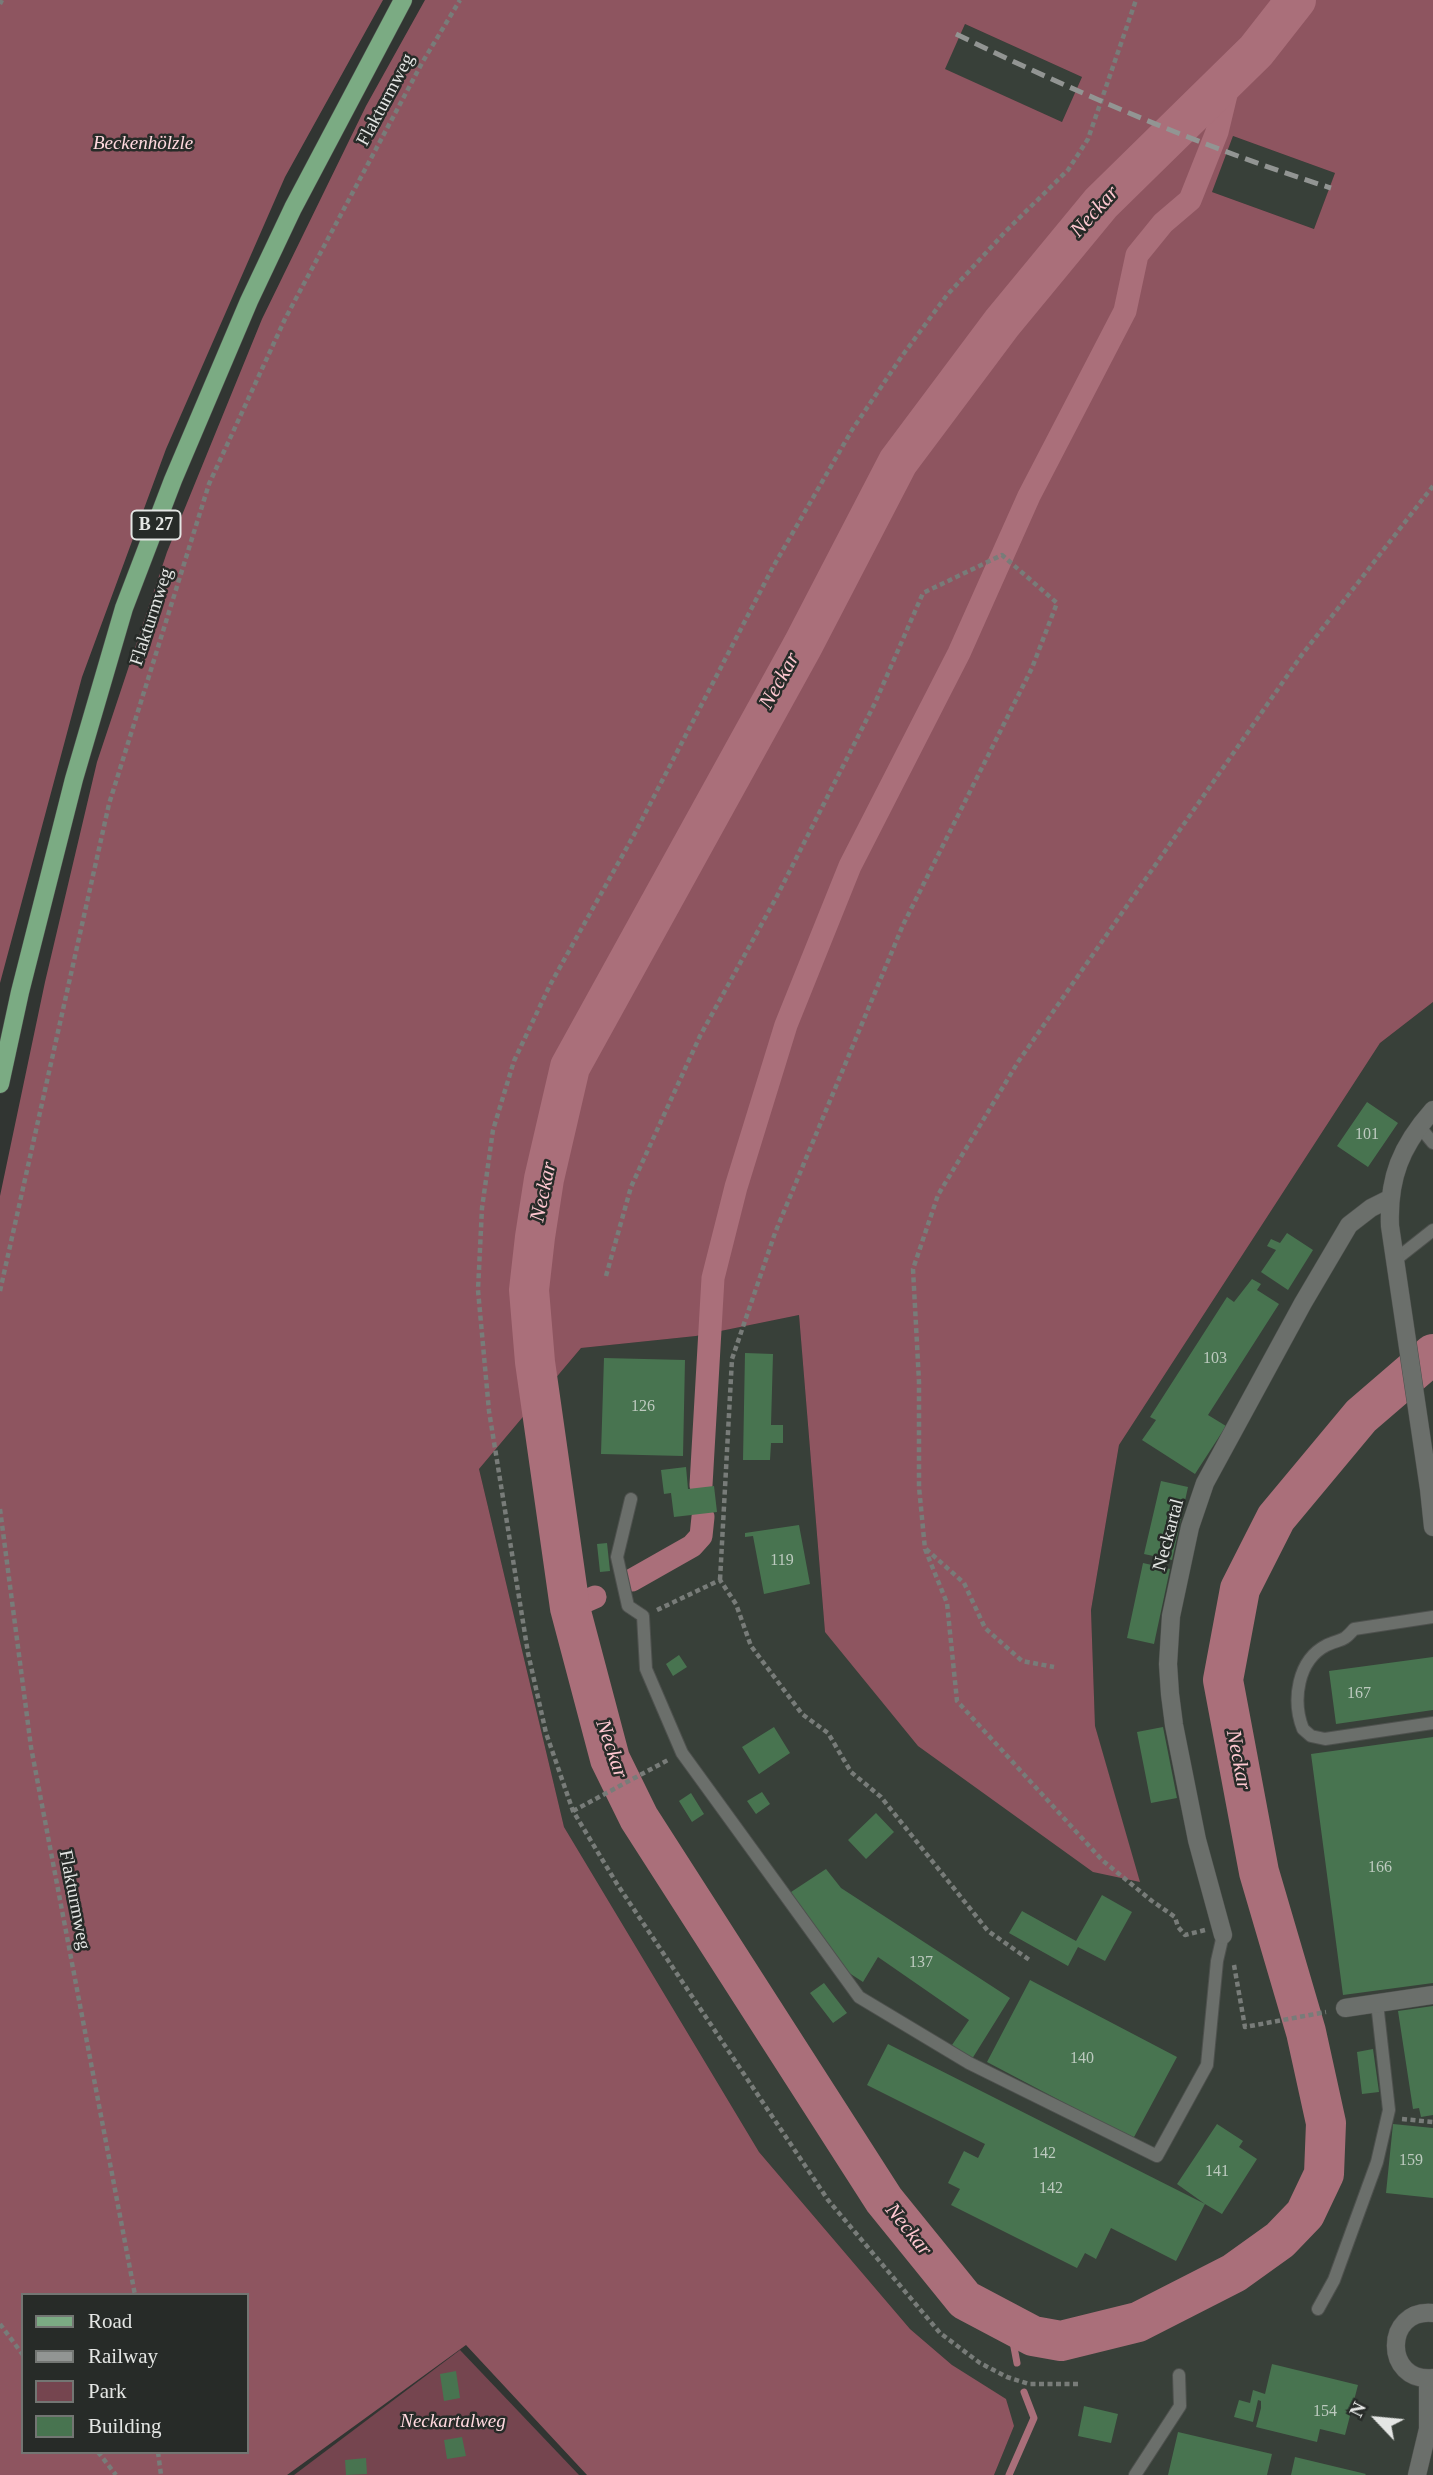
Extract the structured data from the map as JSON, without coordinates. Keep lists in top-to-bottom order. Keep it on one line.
{"streets":{"main road":["B 27"],"street":["Neckartal"],"path":["Flakturmweg"]},"water":["Neckar"],"parks":["Beckenhölzle","Neckartalweg"],"house_numbers":["101","103","126","119","167","166","137","140","142","159","141","142","154"],"legend":["Road","Railway","Park","Building"],"north":"top left"}
